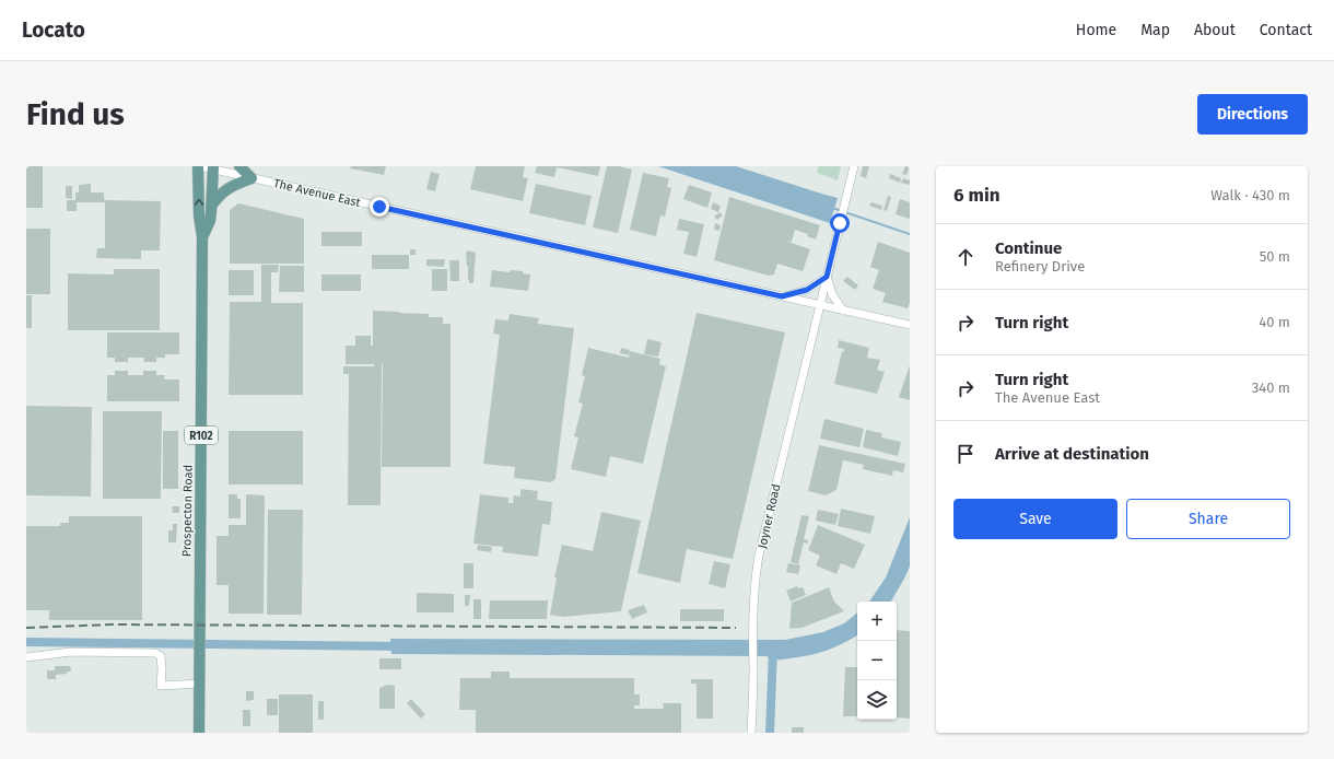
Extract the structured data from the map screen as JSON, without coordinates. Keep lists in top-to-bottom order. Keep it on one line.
{"streets":{"main road":["R102","Prospecton Road"],"street":["The Avenue East","Joyner Road"]},"crossings":[["The Avenue East","R102"],["The Avenue East","Joyner Road"],["R102","Prospecton Road"]],"page":{"header":"Locato","nav":["Home","Map","About","Contact"],"buttons":["Directions",["Save","Share"]],"title":"Find us","heading":["6 min","Walk · 430 m"],"list":[["Continue","Refinery Drive","50 m"],["Turn right","40 m"],["Turn right","The Avenue East","340 m"],"Arrive at destination"],"map_buttons":["+","−"]}}
